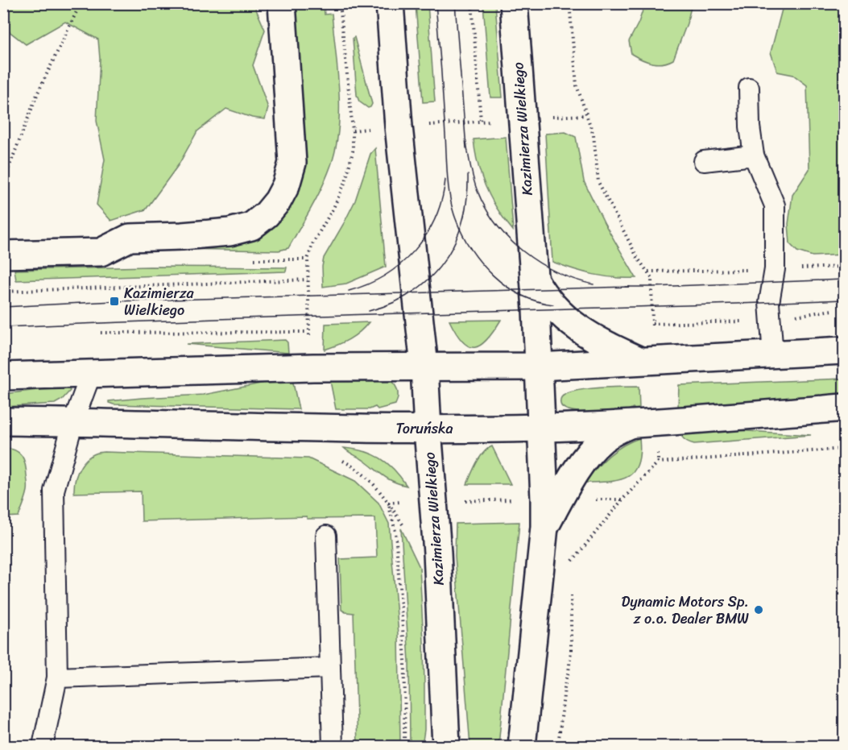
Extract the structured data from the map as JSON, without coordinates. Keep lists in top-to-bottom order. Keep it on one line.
{"streets":{"street":["Kazimierza Wielkiego","Toruńska"]},"crossings":[["Kazimierza Wielkiego","Toruńska"]],"places":{"transit":["Kazimierza Wielkiego"],"other":["Dynamic Motors Sp. z o.o. Dealer BMW"]}}
